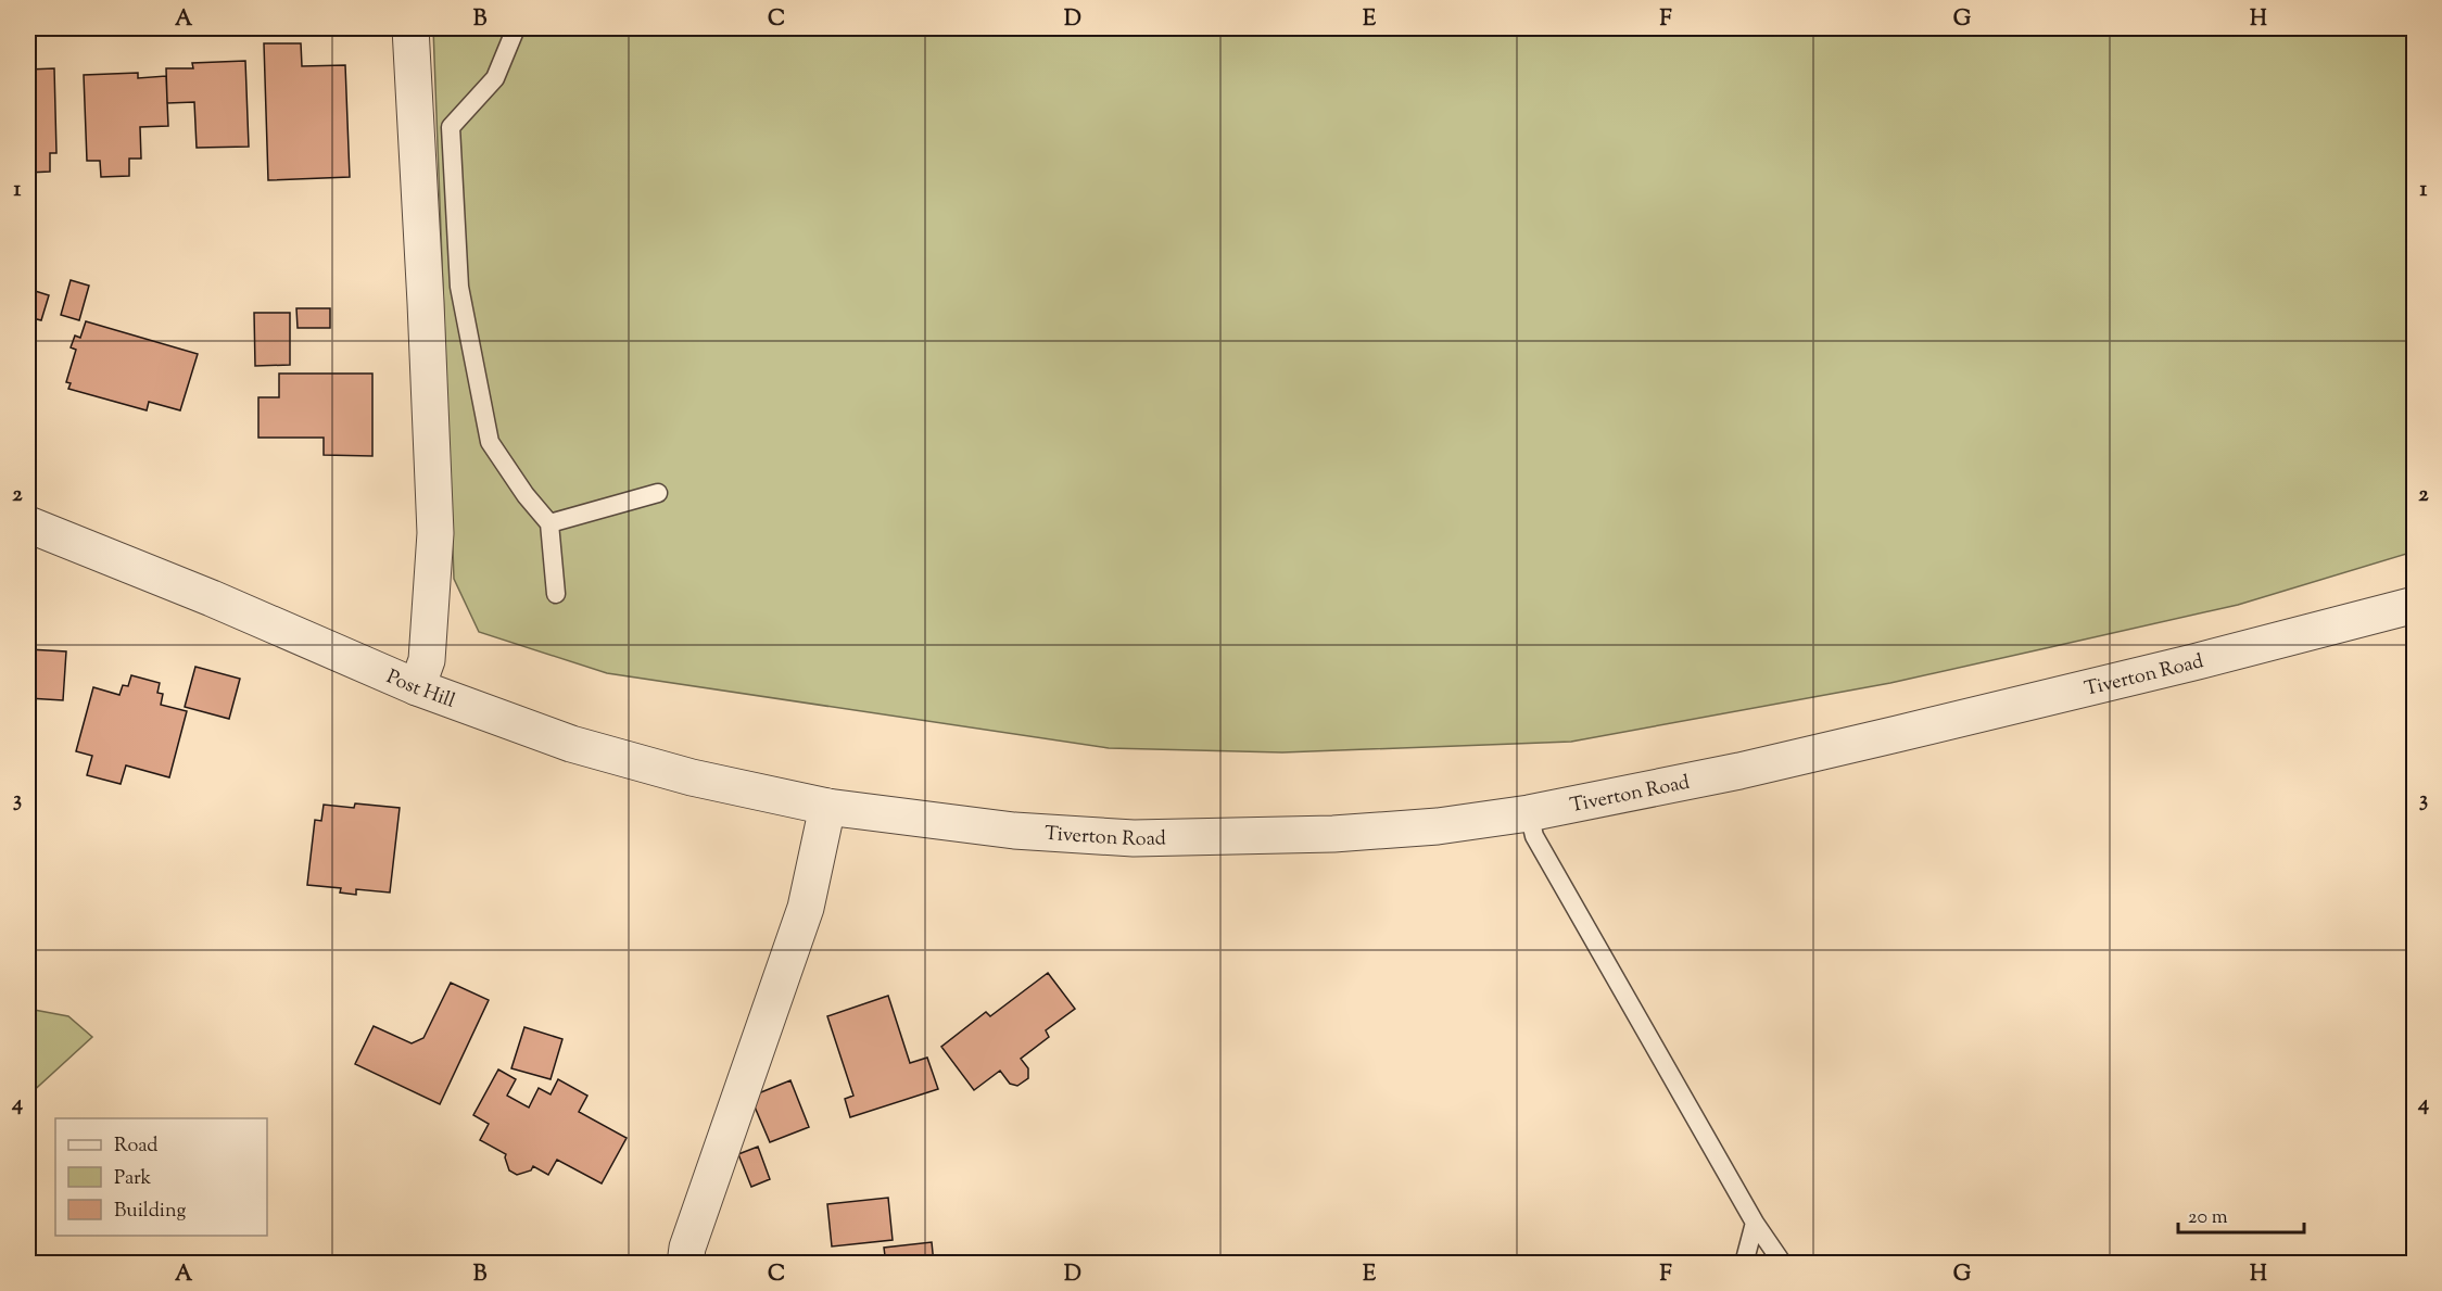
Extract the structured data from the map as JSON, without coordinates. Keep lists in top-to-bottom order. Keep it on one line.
{"streets":{"street":["Tiverton Road","Post Hill"]},"crossings":[["Tiverton Road","Post Hill"]],"legend":["Road","Park","Building"],"scale_bar":"20 m","grid":{"columns":["A","B","C","D","E","F","G","H"],"rows":["1","2","3","4"]}}
